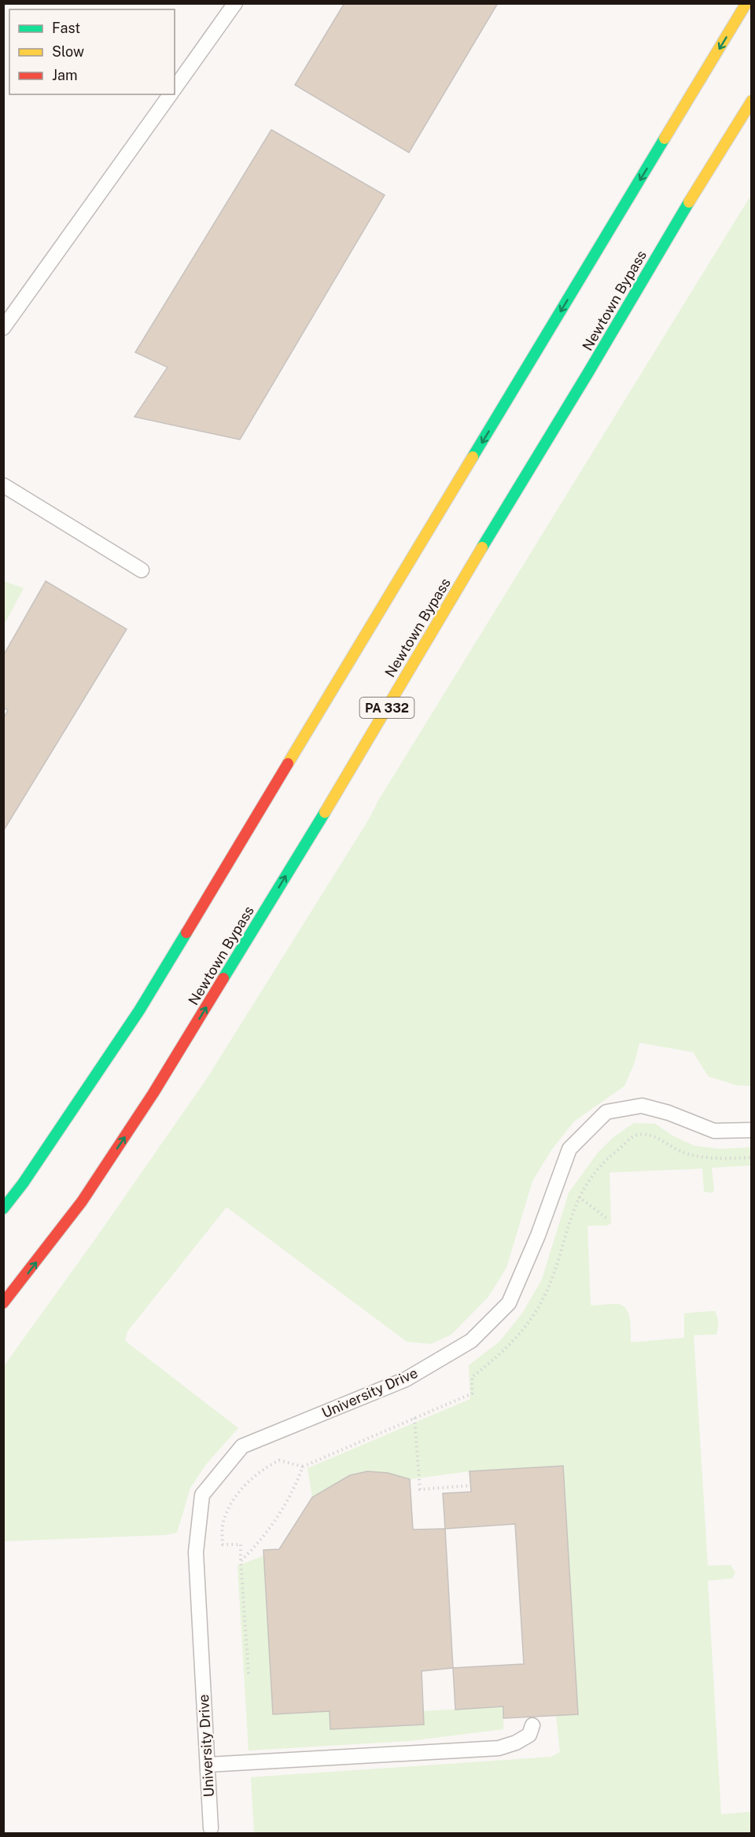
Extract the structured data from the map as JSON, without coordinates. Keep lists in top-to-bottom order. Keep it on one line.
{"streets":{"highway":["Newtown Bypass","PA 332"],"lane":["University Drive"]},"legend":["Fast","Slow","Jam"]}
